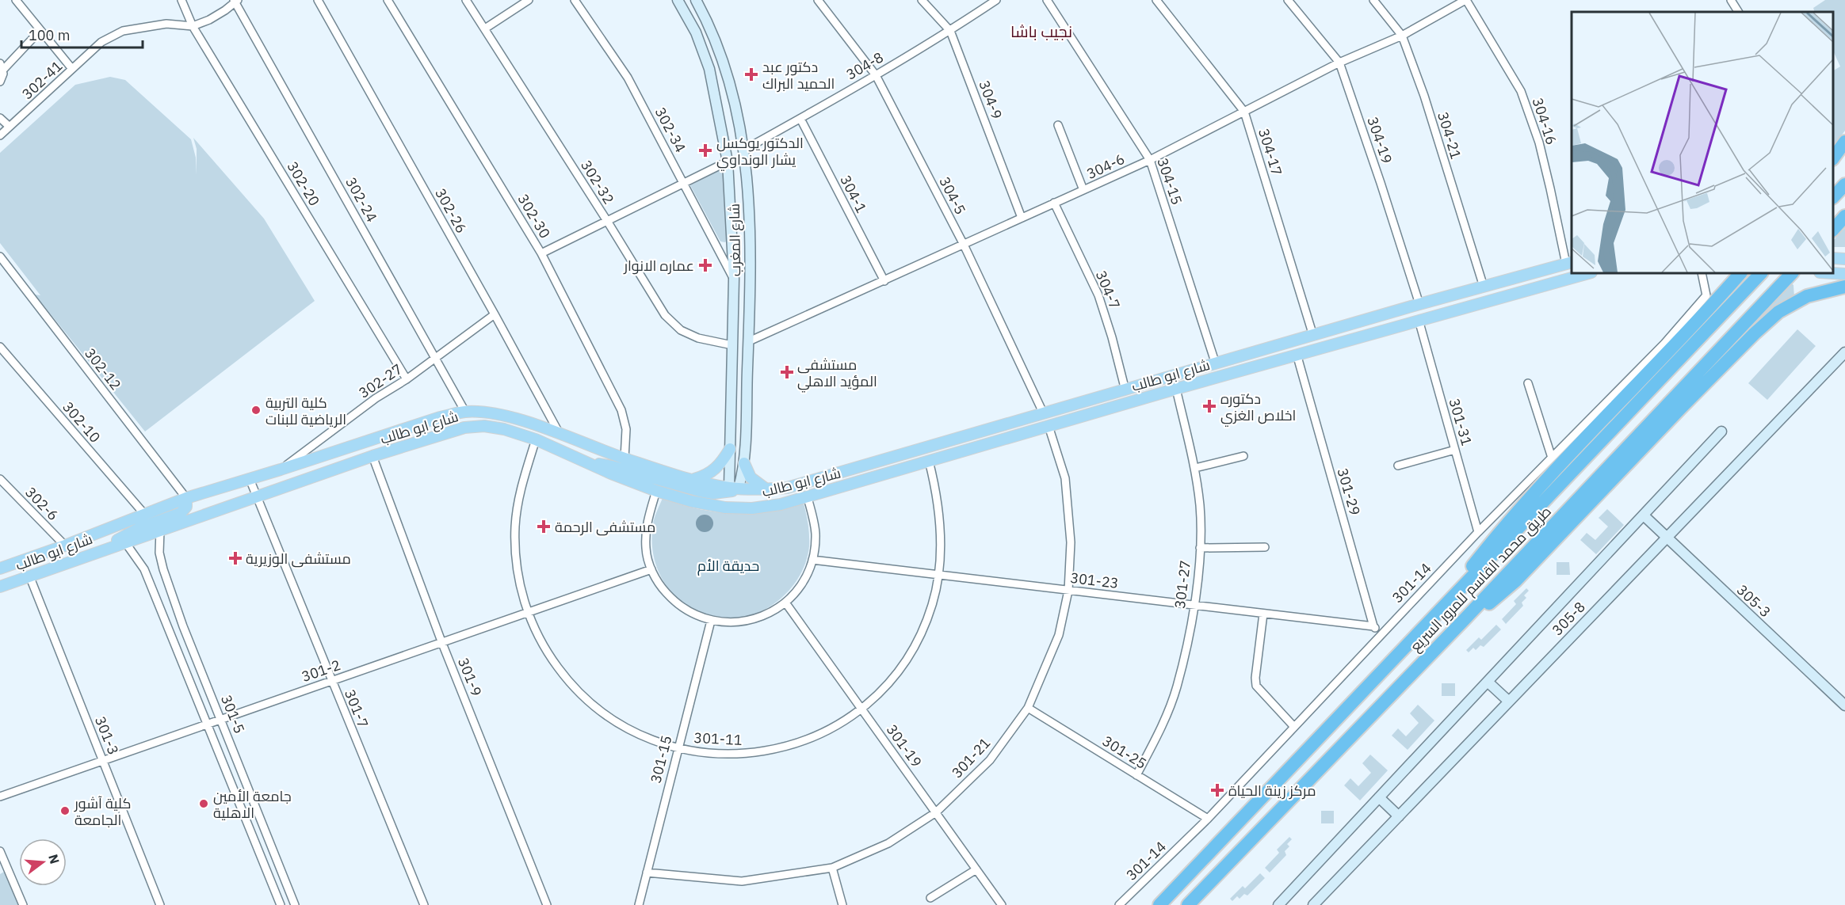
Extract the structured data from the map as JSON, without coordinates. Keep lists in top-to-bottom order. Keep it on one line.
{"streets":{"highway":["طريق محمد القاسم للمرور السريع"],"main road":["شارع ابو طالب"],"street":["304-8","302-41","304-9","304-16","302-34","304-21","304-19","304-17","304-6","304-15","302-32","302-20","304-1","304-5","302-24","302-26","302-30","شارع المغرب","304-7","302-12","302-27","302-10","301-31","301-29","302-6","301-23","301-14","301-27","305-3","305-8","301-2","301-9","301-7","301-5","301-3","301-11","301-19","301-25","301-21","301-15"]},"crossings":[["304-8","304-9"],["304-8","304-1"],["304-8","304-5"],["304-8","شارع المغرب"],["302-41","302-20"],["302-41","302-24"],["304-9","304-6"],["304-16","304-6"],["304-16","شارع ابو طالب"],["302-34","شارع المغرب"],["304-21","304-6"],["304-21","شارع ابو طالب"],["304-19","304-6"],["304-19","شارع ابو طالب"],["304-17","304-6"],["304-17","شارع ابو طالب"],["304-6","304-15"],["304-6","304-1"],["304-6","304-5"],["304-6","شارع المغرب"],["304-6","304-7"],["304-15","شارع ابو طالب"],["302-32","شارع المغرب"],["302-20","302-27"],["304-5","شارع ابو طالب"],["302-24","شارع ابو طالب"],["302-24","302-27"],["302-26","شارع ابو طالب"],["302-26","302-27"],["302-30","شارع ابو طالب"],["شارع المغرب","شارع ابو طالب"],["304-7","شارع ابو طالب"],["302-12","شارع ابو طالب"],["شارع ابو طالب","302-27"],["شارع ابو طالب","302-10"],["شارع ابو طالب","301-31"],["شارع ابو طالب","301-29"],["شارع ابو طالب","302-6"],["شارع ابو طالب","301-27"],["شارع ابو طالب","301-9"],["شارع ابو طالب","301-7"],["شارع ابو طالب","301-5"],["شارع ابو طالب","301-3"],["شارع ابو طالب","301-11"],["شارع ابو طالب","301-21"],["301-31","301-14"],["301-29","301-23"],["301-29","301-14"],["301-23","301-27"],["301-23","301-11"],["301-23","301-21"],["301-14","301-25"],["301-27","301-25"],["305-3","305-8"],["301-2","301-9"],["301-2","301-7"],["301-2","301-5"],["301-2","301-3"],["301-2","301-11"],["301-11","301-19"],["301-11","301-15"],["301-19","301-21"],["301-25","301-21"],["301-21","301-15"]],"districts":["نجيب باشا"],"parks":["حديقة الأم"],"places":{"health":["دكتور عبد الحميد البراك","الدكتور يوكسل يشار الونداوي","عماره الانوار","مستشفى المؤيد الاهلي","دكتوره اخلاص الغزي","مستشفى الرحمة","مستشفى الوزيرية","مركز زينة الحياة"],"other":["كلية التربية الرياضية للبنات","جامعة الأمين الاهلية","كلية آشور الجامعة"]},"scale_bar":"100 m","north":"right"}
